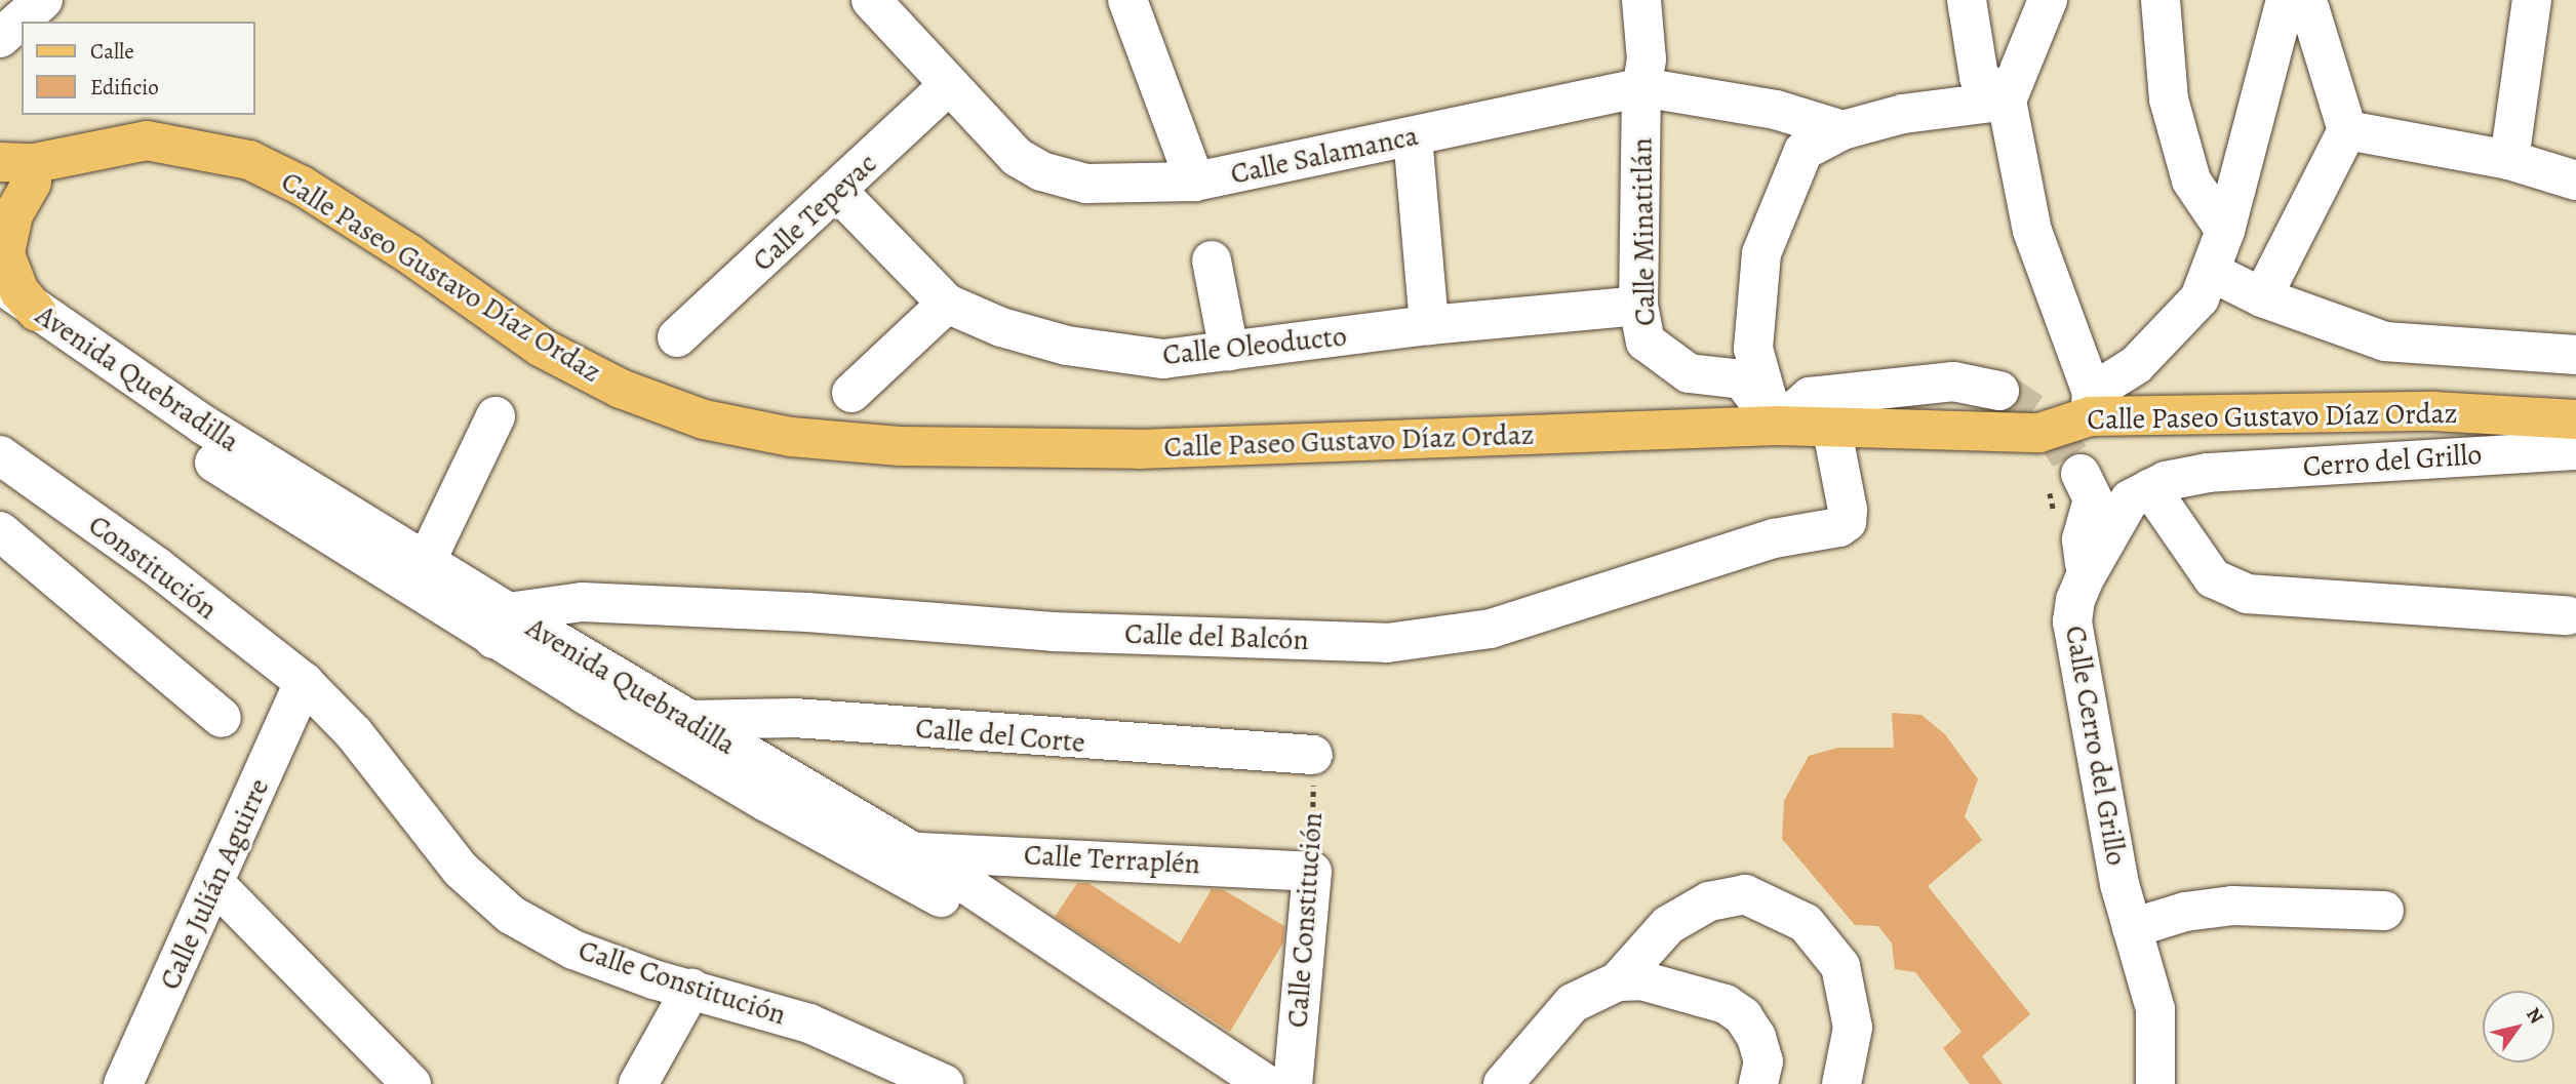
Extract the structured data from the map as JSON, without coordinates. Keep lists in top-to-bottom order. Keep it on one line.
{"streets":{"main road":["Calle Paseo Gustavo Díaz Ordaz"],"street":["Calle Salamanca","Calle Tepeyac","Calle Minatitlán","Calle Oleoducto","Avenida Quebradilla","Cerro del Grillo","Constitución","Calle del Balcón","Calle del Corte","Calle Cerro del Grillo","Calle Terraplén","Calle Julián Aguirre","Calle Constitución"]},"crossings":[["Calle Salamanca","Calle Tepeyac"],["Calle Salamanca","Calle Minatitlán"],["Calle Tepeyac","Calle Oleoducto"],["Calle Minatitlán","Calle Paseo Gustavo Díaz Ordaz"],["Calle Minatitlán","Calle Oleoducto"],["Calle Paseo Gustavo Díaz Ordaz","Calle del Balcón"],["Avenida Quebradilla","Calle del Balcón"],["Avenida Quebradilla","Calle del Corte"],["Avenida Quebradilla","Calle Terraplén"],["Cerro del Grillo","Calle Cerro del Grillo"],["Constitución","Calle Julián Aguirre"],["Constitución","Calle Constitución"],["Calle del Corte","Calle Constitución"],["Calle Terraplén","Calle Constitución"],["Calle Julián Aguirre","Calle Constitución"]],"legend":["Calle","Edificio"],"north":"top right"}
